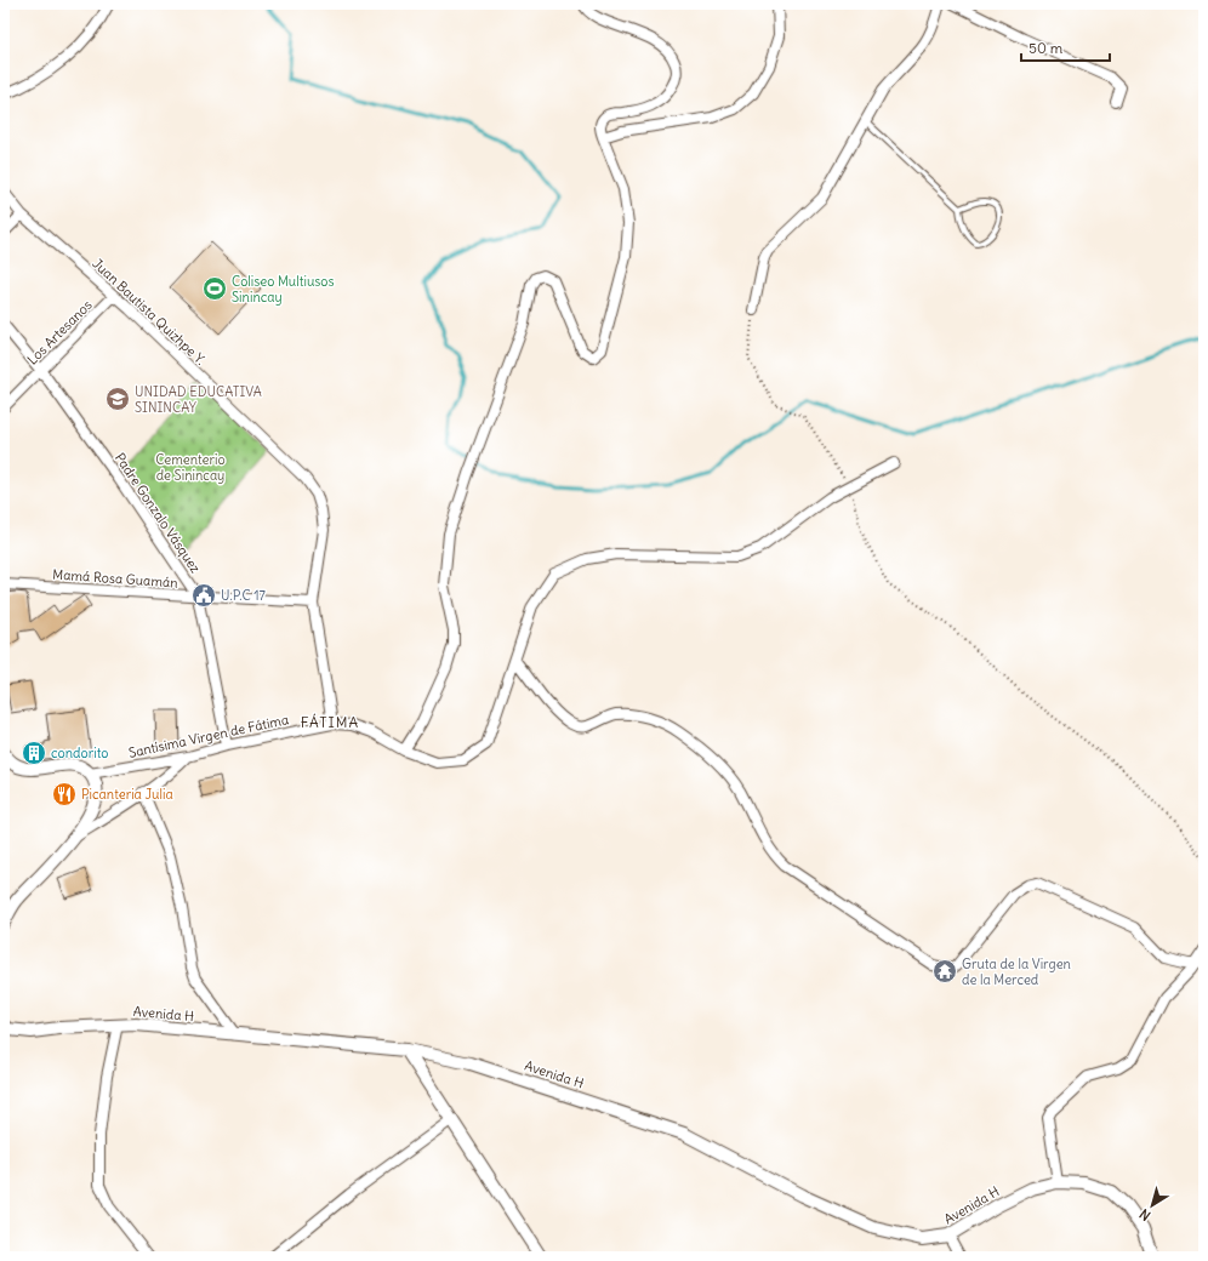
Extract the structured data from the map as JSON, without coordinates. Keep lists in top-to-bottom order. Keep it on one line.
{"streets":{"street":["Juan Bautista Quizhpe Y.","Los Artesanos","Padre Gonzalo Vásquez","Mamá Rosa Guamán","Santísima Virgen de Fátima","Avenida H"]},"crossings":[["Juan Bautista Quizhpe Y.","Los Artesanos"],["Juan Bautista Quizhpe Y.","Mamá Rosa Guamán"],["Juan Bautista Quizhpe Y.","Santísima Virgen de Fátima"],["Los Artesanos","Padre Gonzalo Vásquez"],["Padre Gonzalo Vásquez","Mamá Rosa Guamán"],["Padre Gonzalo Vásquez","Santísima Virgen de Fátima"]],"districts":["FÁTIMA"],"parks":["Cementerio de Sinincay"],"places":{"sports":["Coliseo Multiusos Sinincay"],"school or university":["UNIDAD EDUCATIVA SININCAY"],"public building":["U.P.C 17"],"building":["condorito"],"restaurant":["Picanteria Julia"],"temple":["Gruta de la Virgen de la Merced"]},"scale_bar":"50 m","north":"bottom left"}
